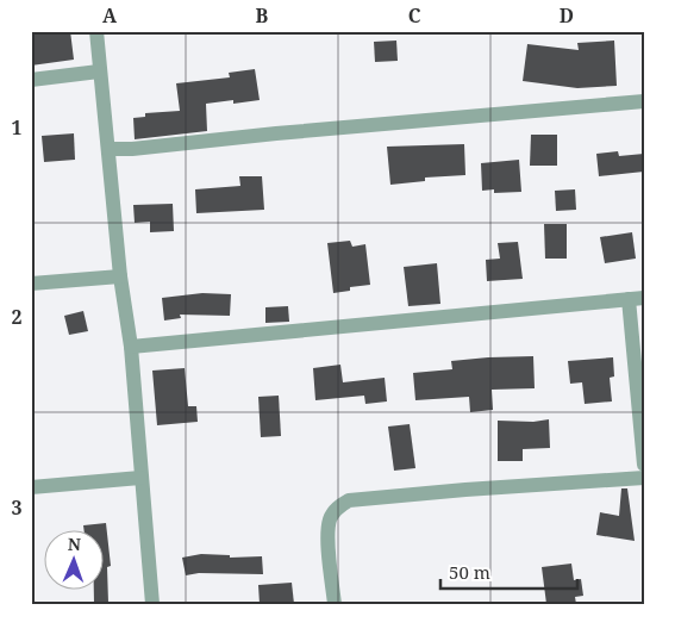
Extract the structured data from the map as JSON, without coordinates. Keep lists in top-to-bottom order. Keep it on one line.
{"scale_bar":"50 m","north":"top","grid":{"columns":["A","B","C","D"],"rows":["1","2","3"]}}
